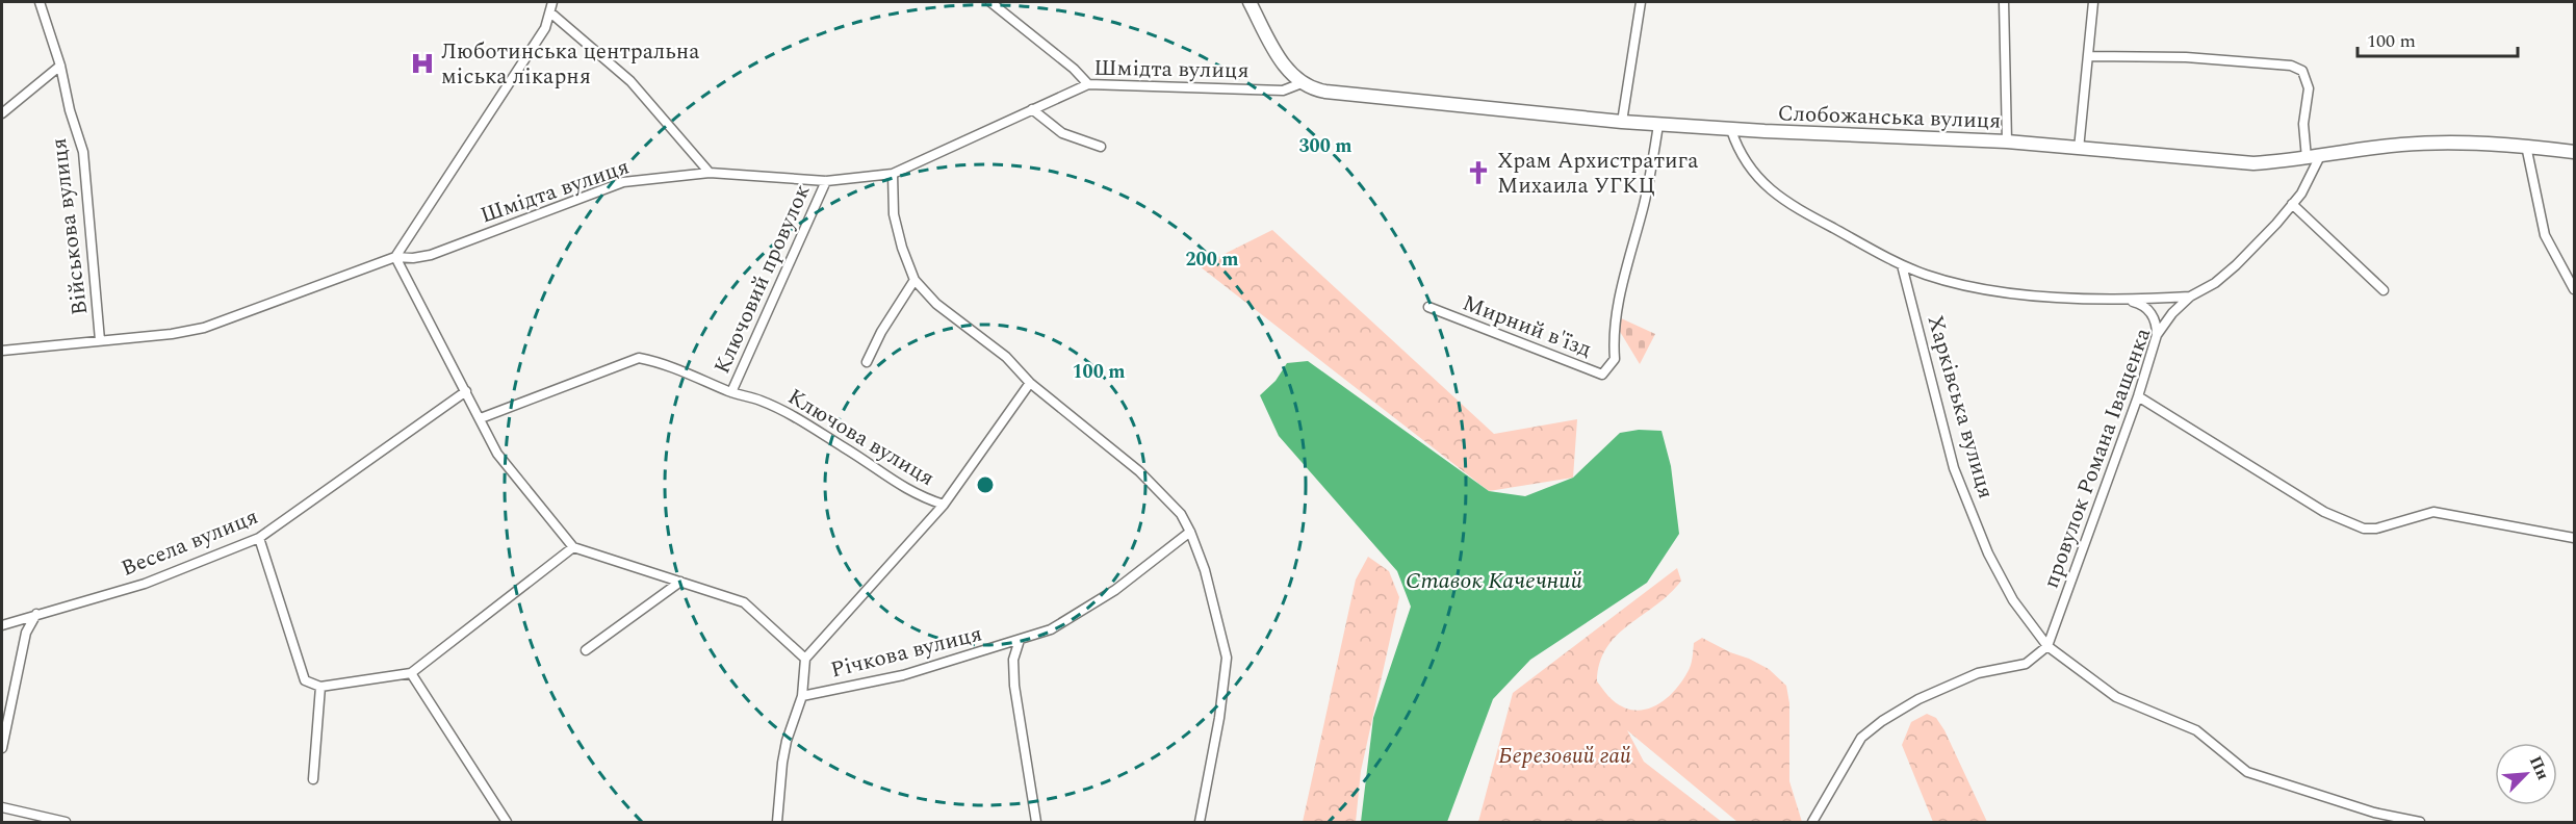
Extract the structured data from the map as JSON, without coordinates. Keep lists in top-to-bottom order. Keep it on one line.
{"streets":{"street":["Шмідта вулиця","Слобожанська вулиця","Військова вулиця","Ключовий провулок","Мирний в'їзд","Харківська вулиця","Ключова вулиця","провулок Романа Іващенка","Весела вулиця","Річкова вулиця"]},"crossings":[["Шмідта вулиця","Слобожанська вулиця"],["Шмідта вулиця","Військова вулиця"],["Шмідта вулиця","Ключовий провулок"],["Слобожанська вулиця","Мирний в'їзд"],["Слобожанська вулиця","провулок Романа Іващенка"],["Ключовий провулок","Ключова вулиця"],["Харківська вулиця","провулок Романа Іващенка"]],"water":["Ставок Качечний"],"parks":["Березовий гай"],"places":{"hospital":["Люботинська центральна міська лікарня"],"church":["Храм Архистратига Михаила УГКЦ"]},"scale_bar":"100 m","north":"top right","rings":["300 m","200 m","100 m"]}
